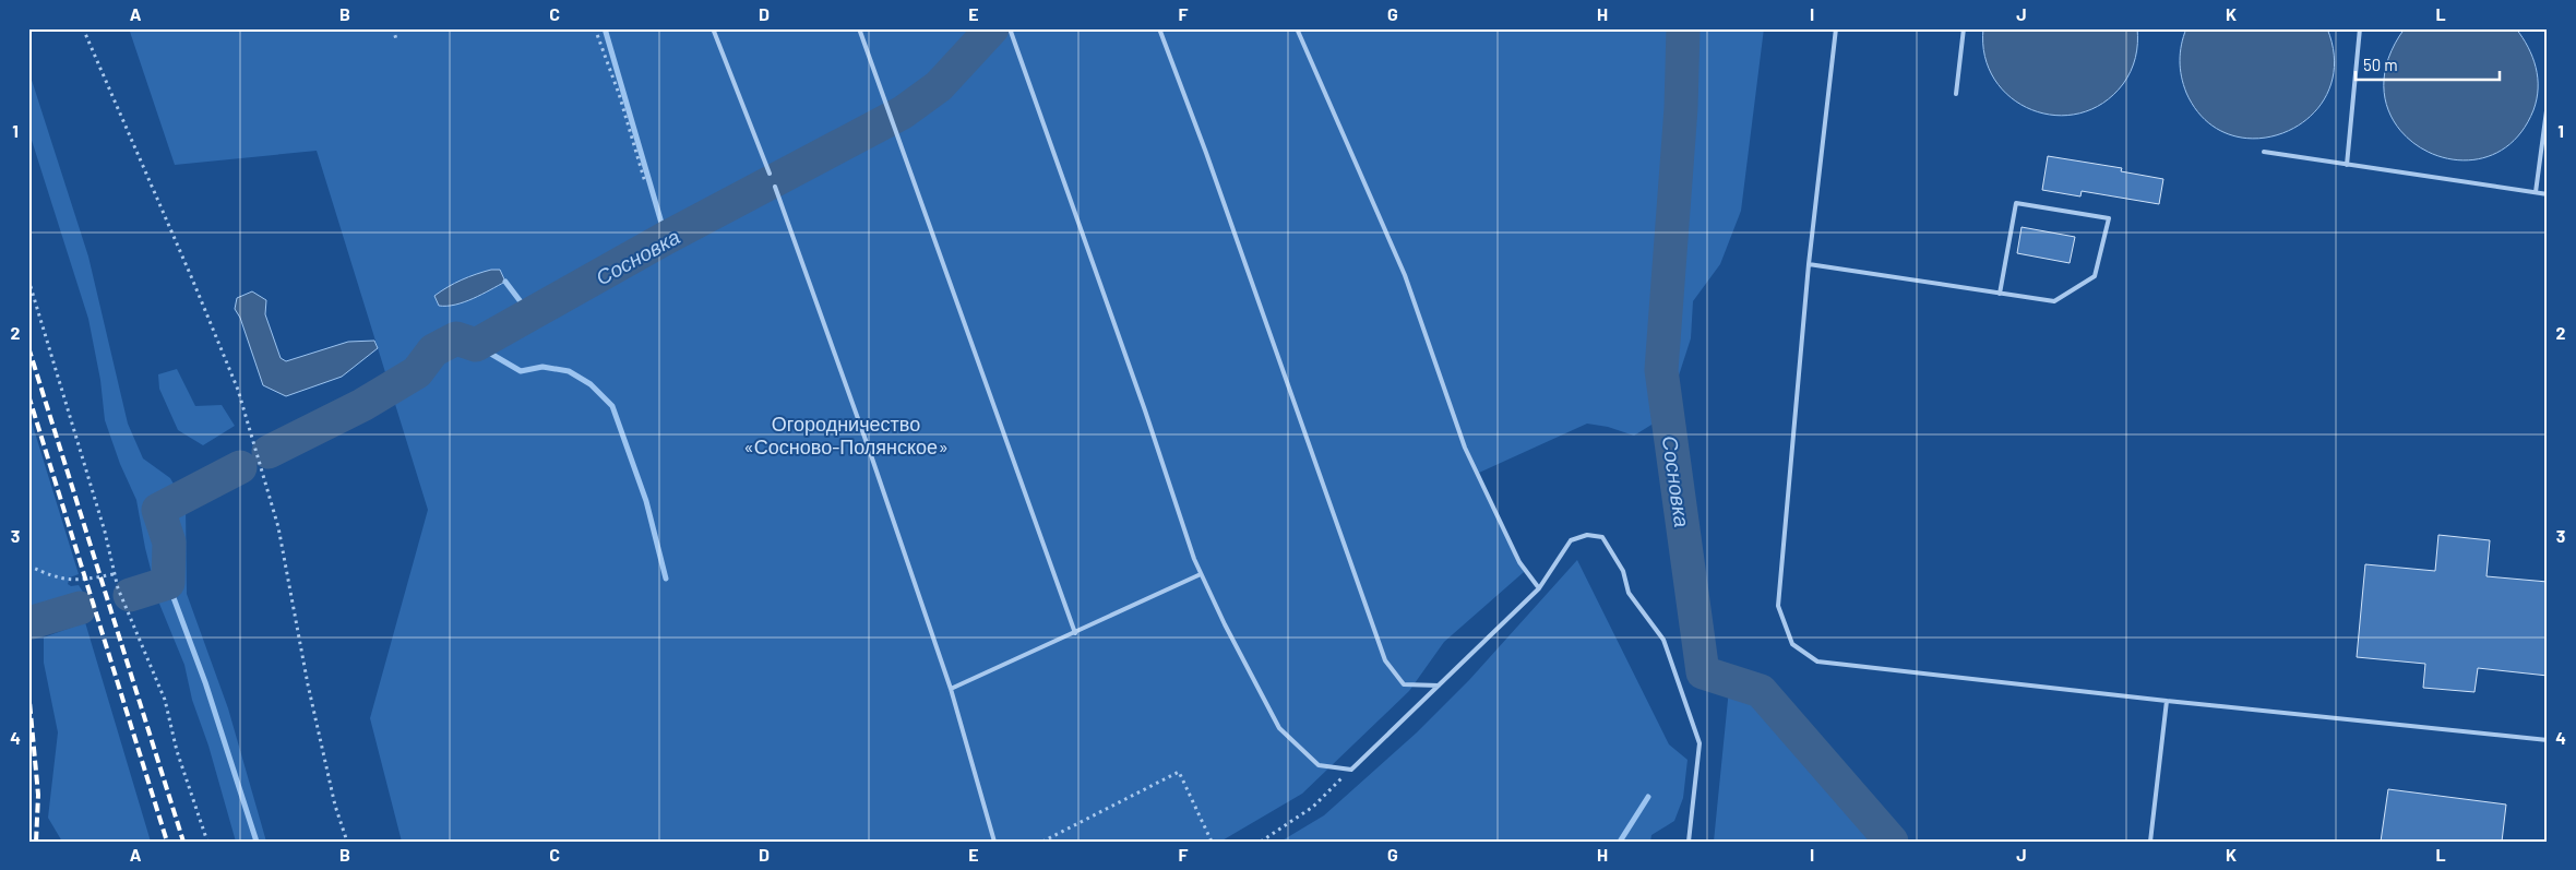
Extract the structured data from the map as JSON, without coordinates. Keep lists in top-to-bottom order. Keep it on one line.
{"water":["Сосновка"],"parks":["Огородничество «Сосново-Полянское»"],"scale_bar":"50 m","grid":{"columns":["A","B","C","D","E","F","G","H","I","J","K","L"],"rows":["1","2","3","4"]}}
